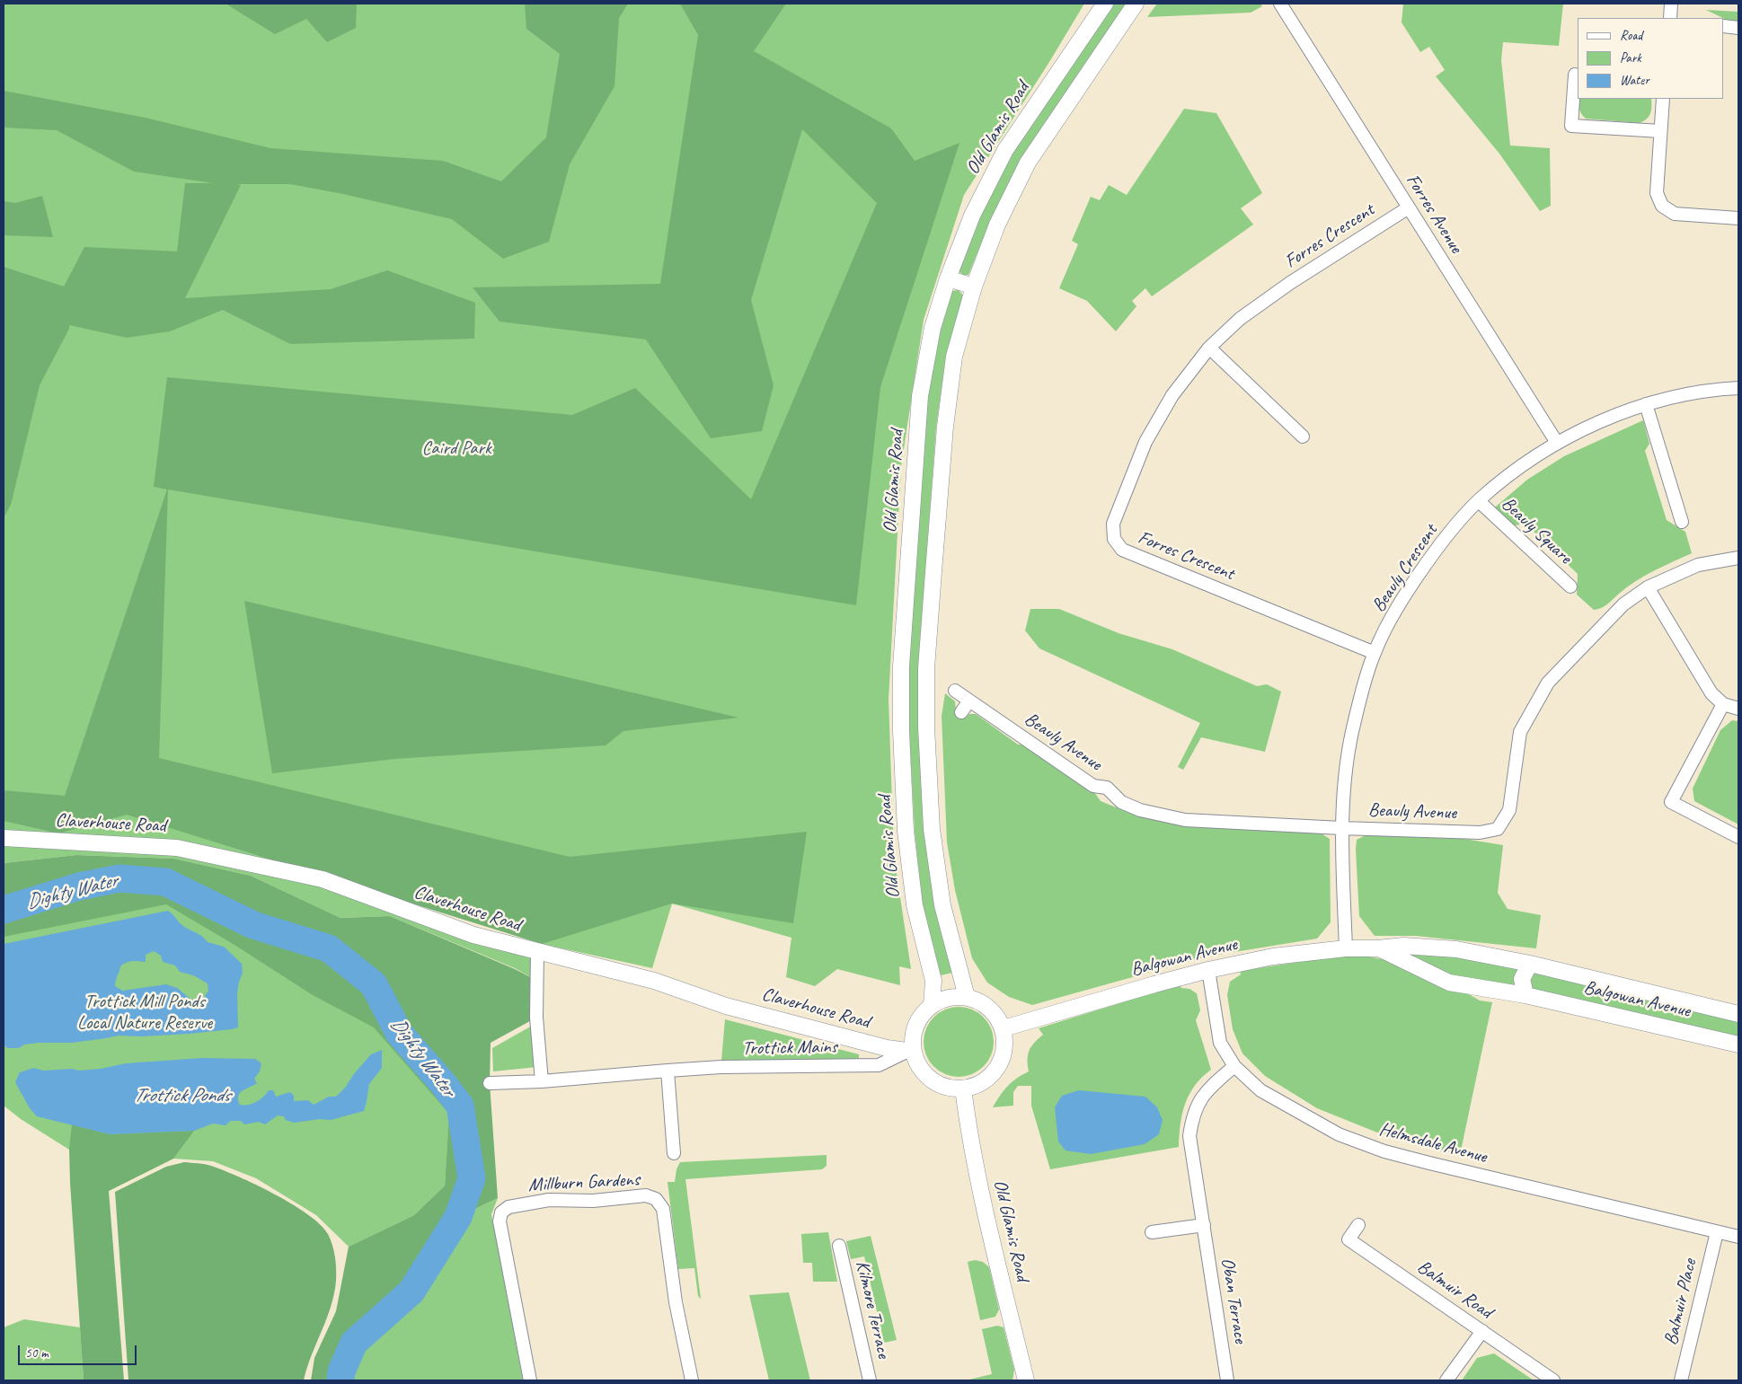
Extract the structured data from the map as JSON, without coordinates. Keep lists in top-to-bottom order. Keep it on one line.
{"streets":{"street":["Old Glamis Road","Forres Avenue","Forres Crescent","Beauly Square","Beauly Crescent","Beauly Avenue","Claverhouse Road","Balgowan Avenue","Trottick Mains","Helmsdale Avenue","Millburn Gardens","Balmuir Road","Oban Terrace","Balmuir Place","Kilmore Terrace"]},"crossings":[["Old Glamis Road","Claverhouse Road"],["Old Glamis Road","Balgowan Avenue"],["Old Glamis Road","Trottick Mains"],["Forres Avenue","Forres Crescent"],["Forres Avenue","Beauly Crescent"],["Forres Crescent","Beauly Crescent"],["Beauly Square","Beauly Crescent"],["Beauly Crescent","Beauly Avenue"],["Beauly Crescent","Balgowan Avenue"],["Claverhouse Road","Balgowan Avenue"],["Claverhouse Road","Trottick Mains"],["Balgowan Avenue","Trottick Mains"],["Balgowan Avenue","Helmsdale Avenue"],["Helmsdale Avenue","Oban Terrace"],["Helmsdale Avenue","Balmuir Place"]],"water":["Dighty Water","Trottick Ponds"],"parks":["Caird Park","Trottick Mill Ponds Local Nature Reserve"],"legend":["Road","Park","Water"],"scale_bar":"50 m"}
